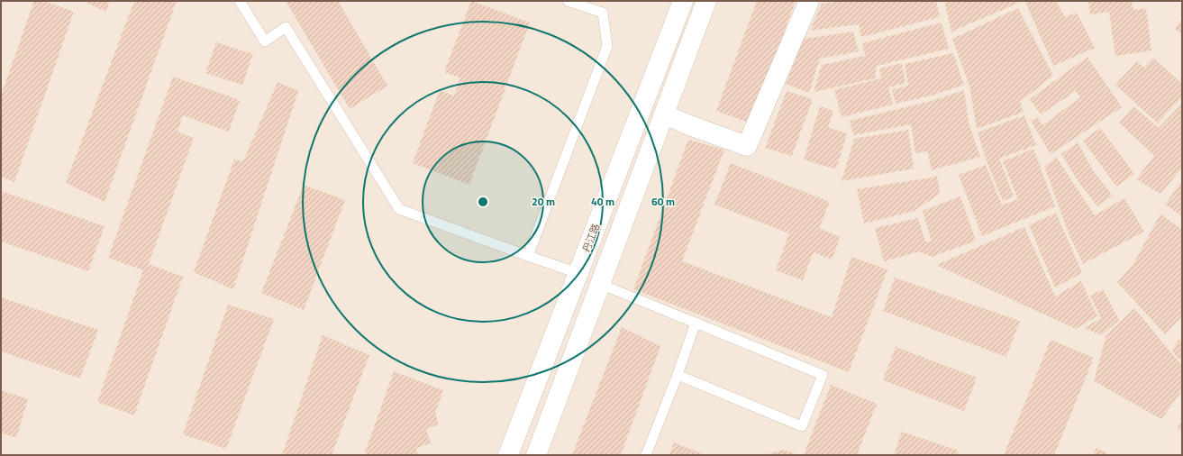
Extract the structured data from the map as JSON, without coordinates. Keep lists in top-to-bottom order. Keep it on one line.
{"streets":{"main road":["丹江路"]},"rings":["20 m","40 m","60 m"]}
